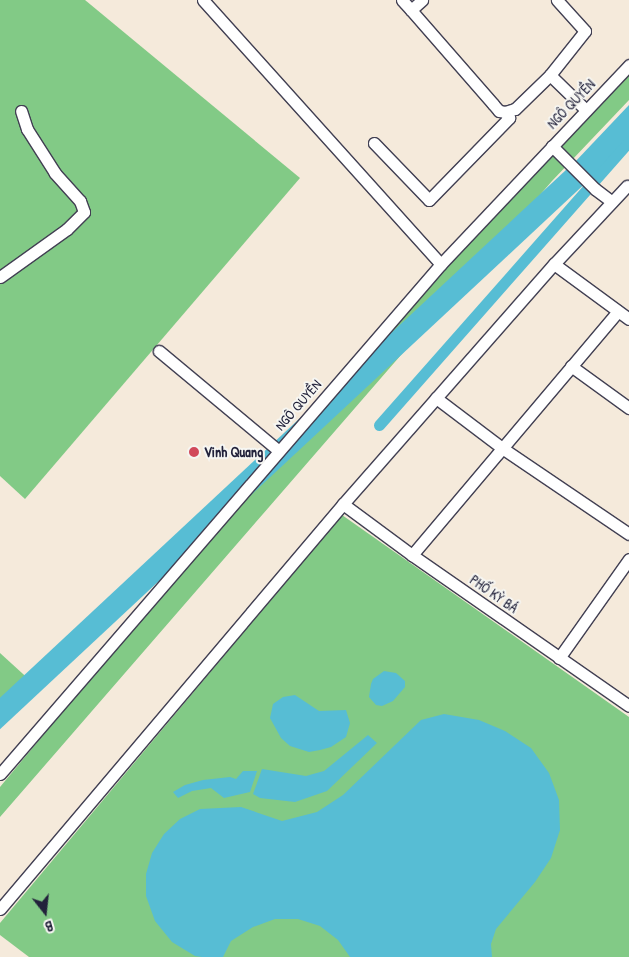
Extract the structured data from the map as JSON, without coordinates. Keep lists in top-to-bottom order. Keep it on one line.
{"streets":{"street":["NGÔ QUYỀN","PHỐ KỲ BÁ"]},"places":["Vinh Quang"],"north":"bottom"}
